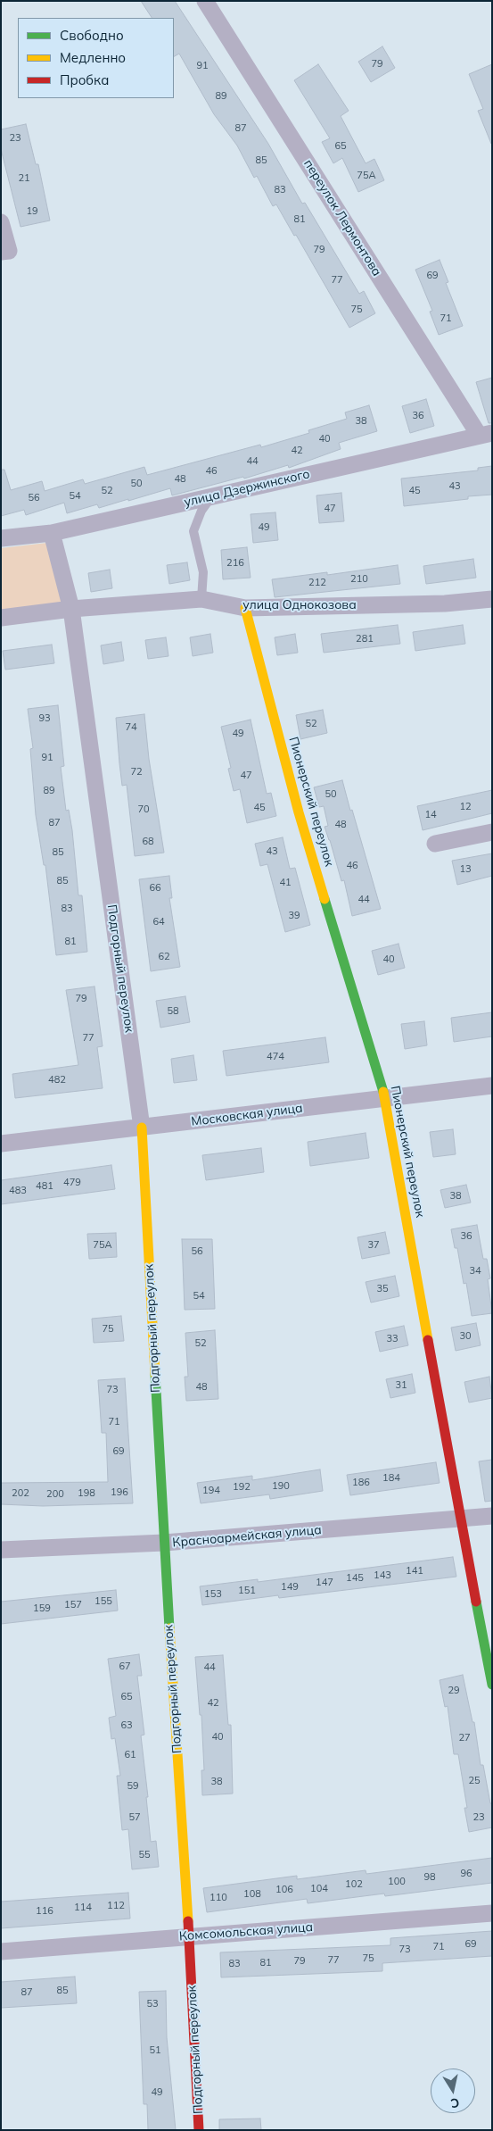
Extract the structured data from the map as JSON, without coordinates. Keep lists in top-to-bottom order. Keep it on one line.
{"streets":{"street":["переулок Лермонтова","улица Дзержинского","улица Однокозова","Пионерский переулок","Подгорный переулок","Московская улица","Красноармейская улица","Комсомольская улица"]},"crossings":[["переулок Лермонтова","улица Дзержинского"],["улица Дзержинского","Подгорный переулок"],["улица Однокозова","Пионерский переулок"],["улица Однокозова","Подгорный переулок"],["Пионерский переулок","Московская улица"],["Пионерский переулок","Красноармейская улица"],["Подгорный переулок","Московская улица"],["Подгорный переулок","Красноармейская улица"],["Подгорный переулок","Комсомольская улица"]],"house_numbers":["79","91","89","87","23","65","85","75А","21","83","19","81","79","69","77","75","71","36","38","40","42","44","46","48","50","43","52","45","54","56","47","49","216","210","212","281","93","52","74","49","91","72","47","89","50","12","45","70","14","87","48","68","43","85","46","13","85","41","66","44","83","39","64","81","62","40","79","58","77","474","482","479","481","483","38","36","75А","37","56","34","35","54","75","30","33","52","31","48","73","71","69","184","186","190","192","194","196","202","198","200","141","143","145","147","149","151","153","155","157","159","67","44","29","65","42","63","40","27","61","25","38","59","57","23","55","96","98","100","102","104","106","108","110","112","114","116","69","71","73","75","77","79","81","83","85","87","53","51","49"],"legend":["Свободно","Медленно","Пробка"],"north":"bottom"}
